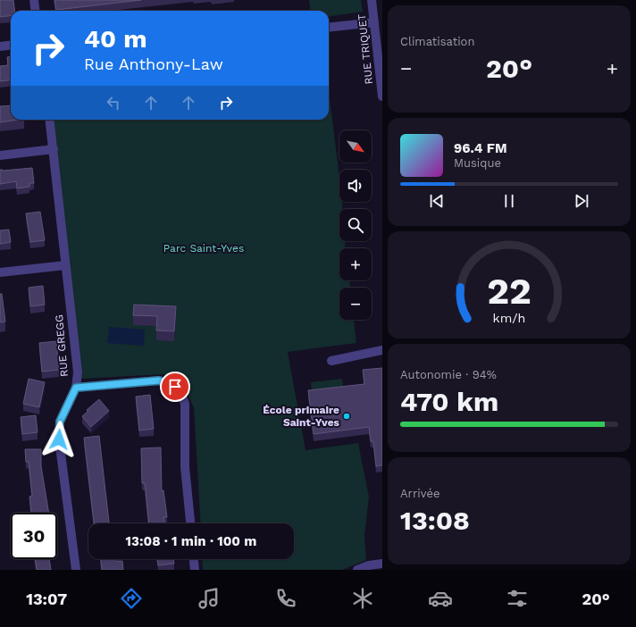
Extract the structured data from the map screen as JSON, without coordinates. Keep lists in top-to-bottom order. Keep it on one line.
{"streets":{"street":["RUE TRIQUET","RUE GREGG"]},"parks":["Parc Saint-Yves"],"places":["École primaire Saint-Yves"],"north":"bottom right","page":{"tile":["Climatisation",["Autonomie · 94%","470 km"],["Arrivée","13:08"]],"turn":["40 m","Rue Anthony-Law"],"heat":["−","20°","+"],"map_buttons":["+","−"],"song":["96.4 FM","Musique"],"limit":"30","trip":"13:08 · 1 min · 100 m","tabs":["13:07","20°"],"gauge":["22","km/h"]}}
